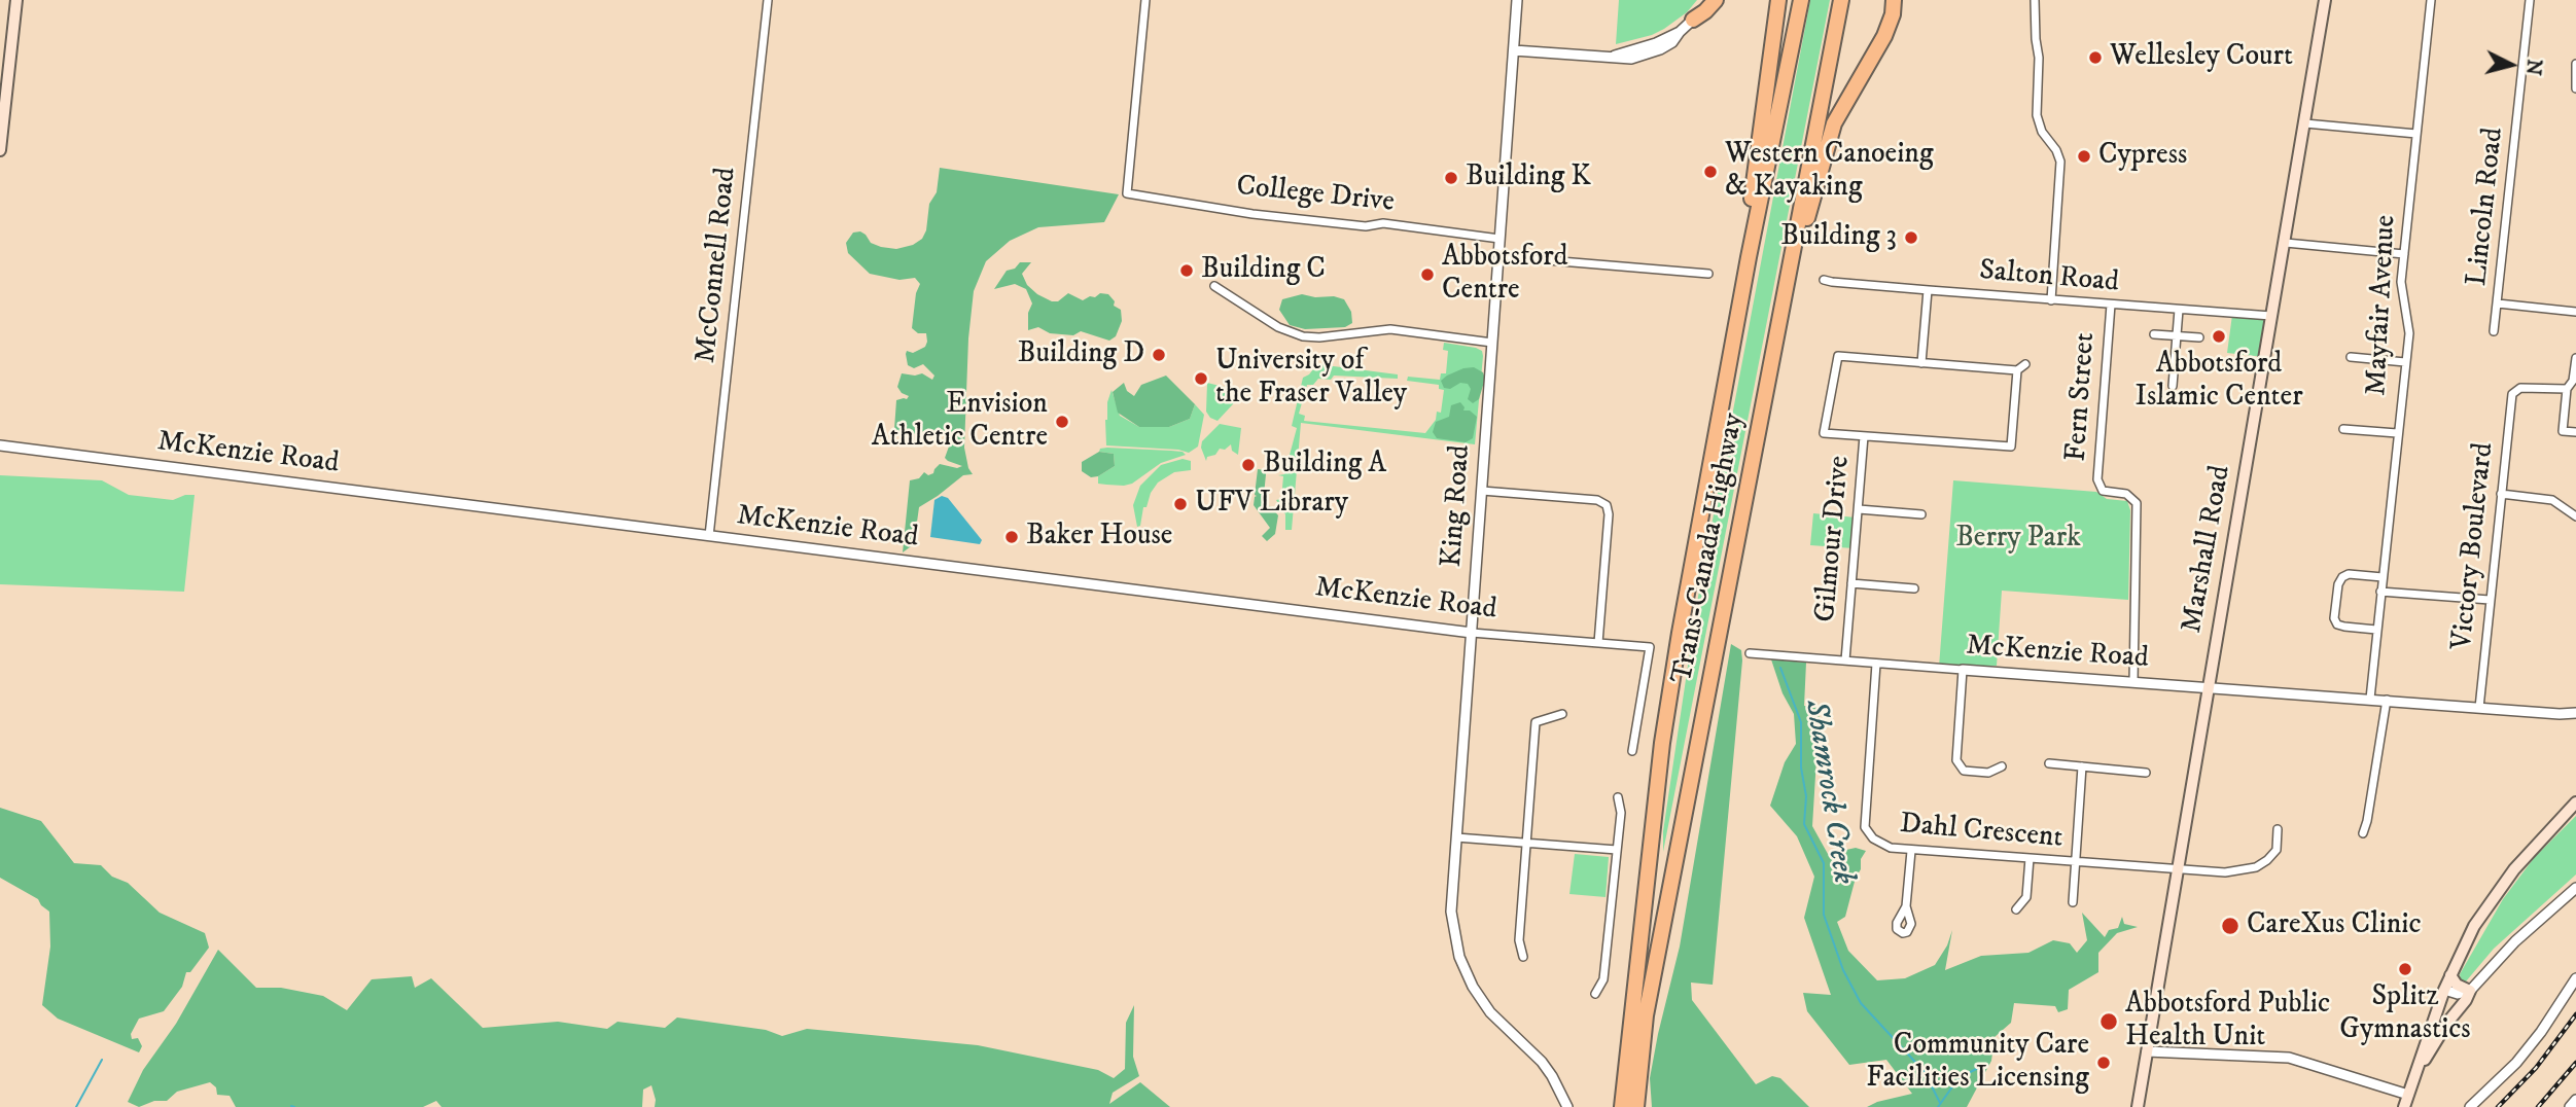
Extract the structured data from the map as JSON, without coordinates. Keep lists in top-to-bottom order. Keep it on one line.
{"streets":{"highway":["Trans-Canada Highway"],"main road":["Marshall Road"],"street":["College Drive","Lincoln Road","McConnell Road","Salton Road","Mayfair Avenue","Fern Street","McKenzie Road","King Road","Gilmour Drive","Victory Boulevard","Dahl Crescent"]},"crossings":[["College Drive","King Road"],["McConnell Road","McKenzie Road"],["Salton Road","Fern Street"],["Salton Road","Marshall Road"],["Mayfair Avenue","McKenzie Road"],["Fern Street","McKenzie Road"],["McKenzie Road","King Road"],["McKenzie Road","Gilmour Drive"],["McKenzie Road","Victory Boulevard"],["McKenzie Road","Marshall Road"],["McKenzie Road","Dahl Crescent"],["Marshall Road","Dahl Crescent"]],"water":["Shamrock Creek"],"parks":["Berry Park"],"places":["Wellesley Court","Cypress","Western Canoeing & Kayaking","Building K","Building 3","Building C","Abbotsford Centre","Abbotsford Islamic Center","Building D","University of the Fraser Valley","Envision Athletic Centre","Building A","UFV Library","Baker House","CareXus Clinic","Splitz Gymnastics","Abbotsford Public Health Unit","Community Care Facilities Licensing"],"north":"right"}
